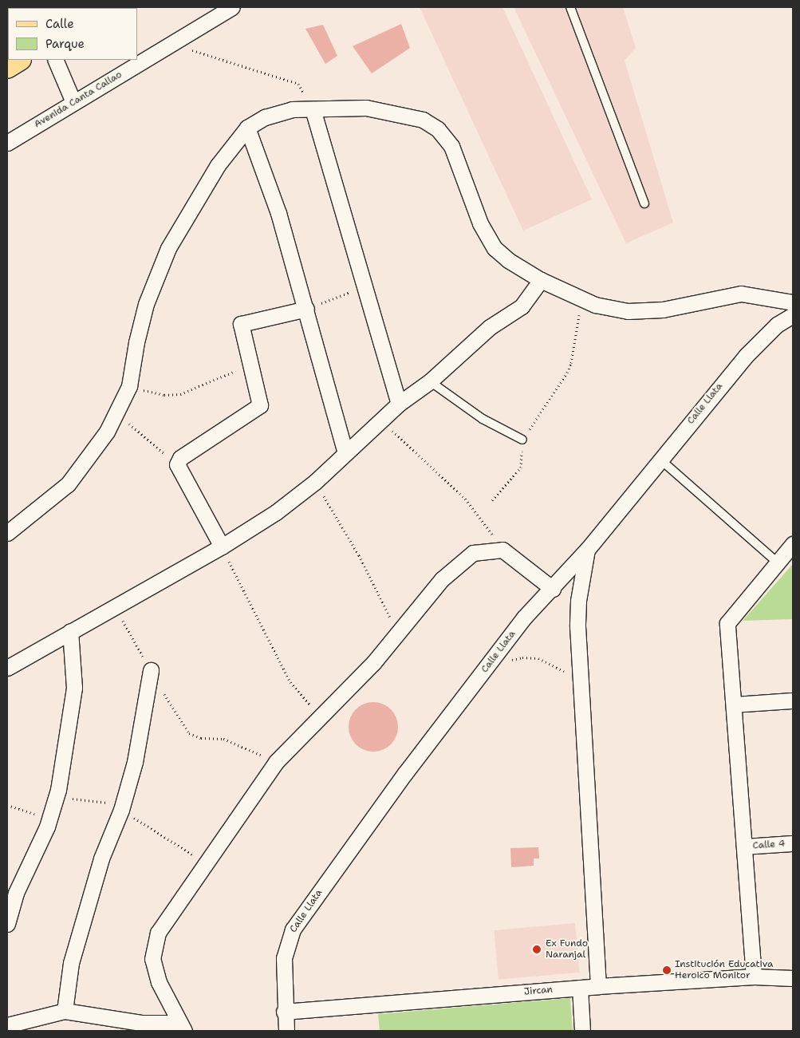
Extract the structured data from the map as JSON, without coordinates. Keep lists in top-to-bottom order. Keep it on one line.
{"streets":{"street":["Avenida Canta Callao","Calle Llata","Calle 4","Jircan"]},"crossings":[["Calle Llata","Jircan"]],"places":["Ex Fundo Naranjal","Institución Educativa Heroico Monitor"],"legend":["Calle","Parque"]}
